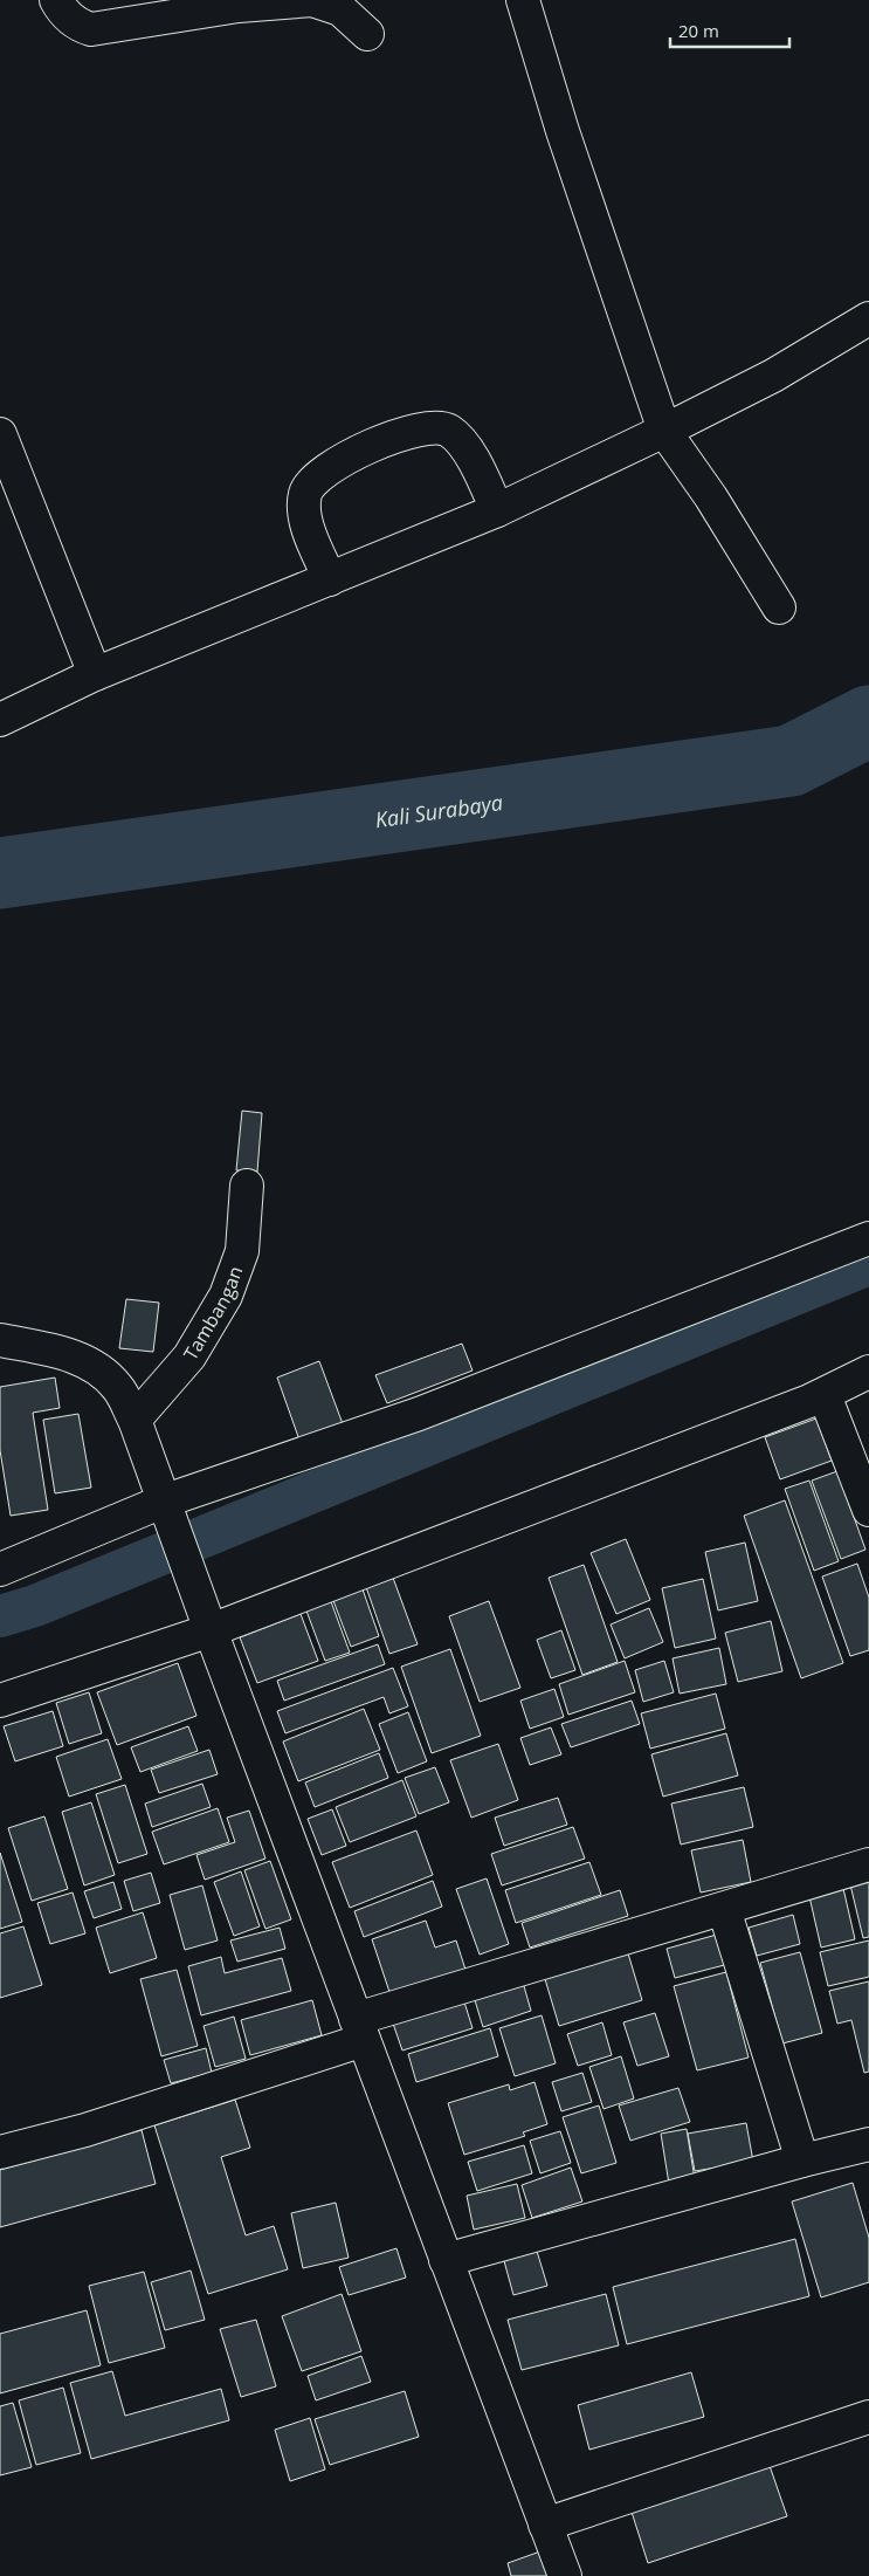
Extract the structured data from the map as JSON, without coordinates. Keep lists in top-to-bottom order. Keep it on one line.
{"streets":{"street":["Tambangan"]},"water":["Kali Surabaya"],"scale_bar":"20 m"}
